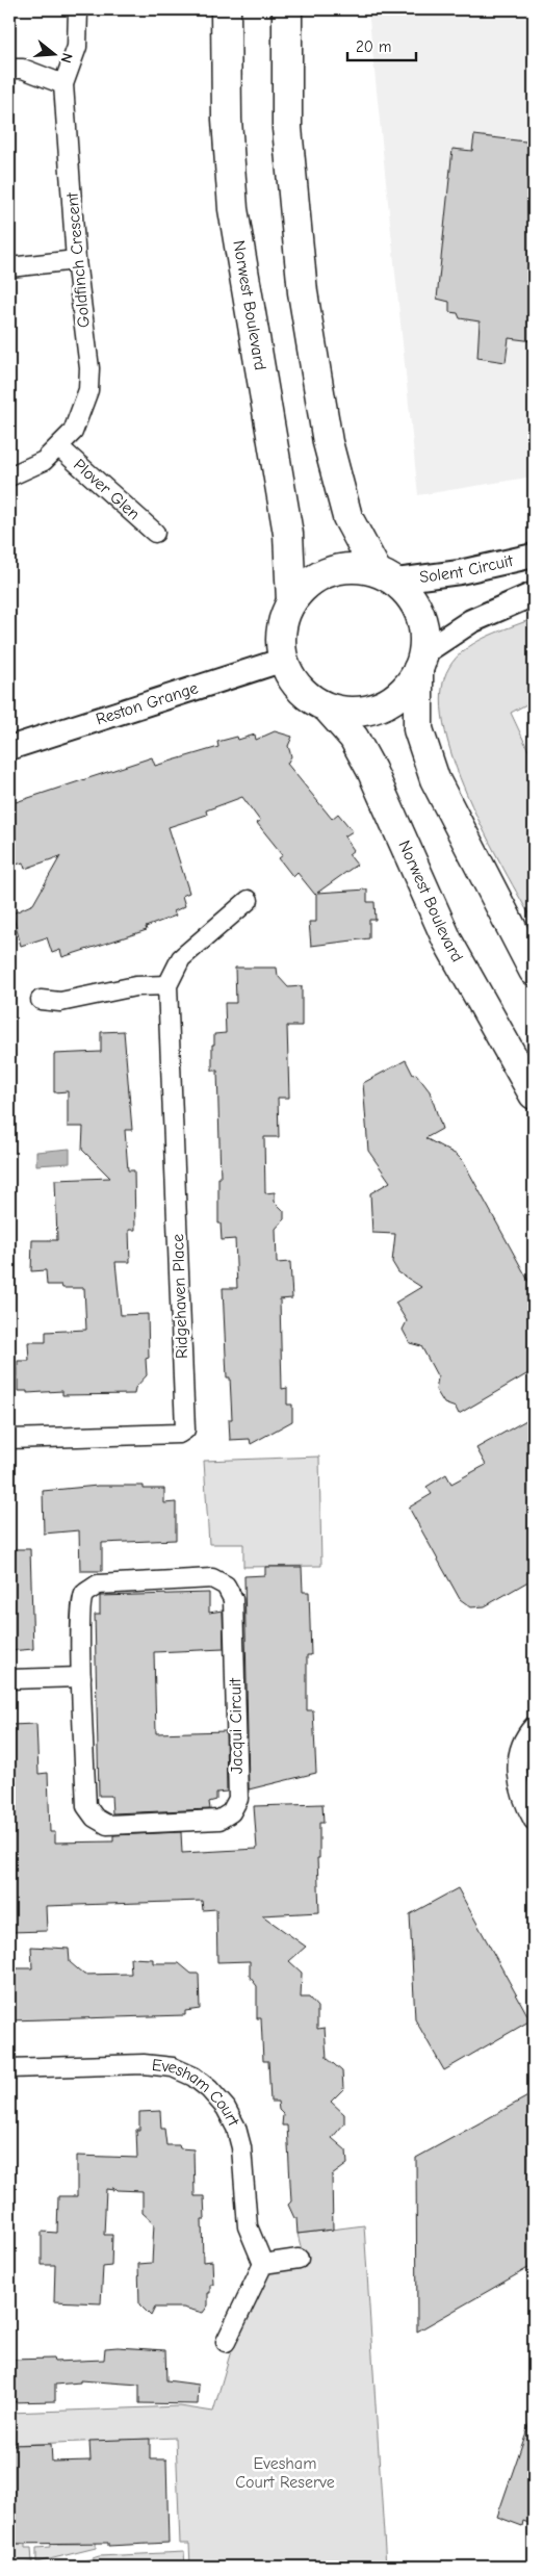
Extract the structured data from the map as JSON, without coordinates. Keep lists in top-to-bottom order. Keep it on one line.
{"streets":{"main road":["Norwest Boulevard"],"street":["Goldfinch Crescent","Plover Glen","Solent Circuit","Reston Grange","Ridgehaven Place","Jacqui Circuit","Evesham Court"]},"crossings":[["Goldfinch Crescent","Plover Glen"],["Norwest Boulevard","Solent Circuit"],["Norwest Boulevard","Reston Grange"],["Solent Circuit","Reston Grange"]],"parks":["Evesham Court Reserve"],"scale_bar":"20 m","north":"right"}
